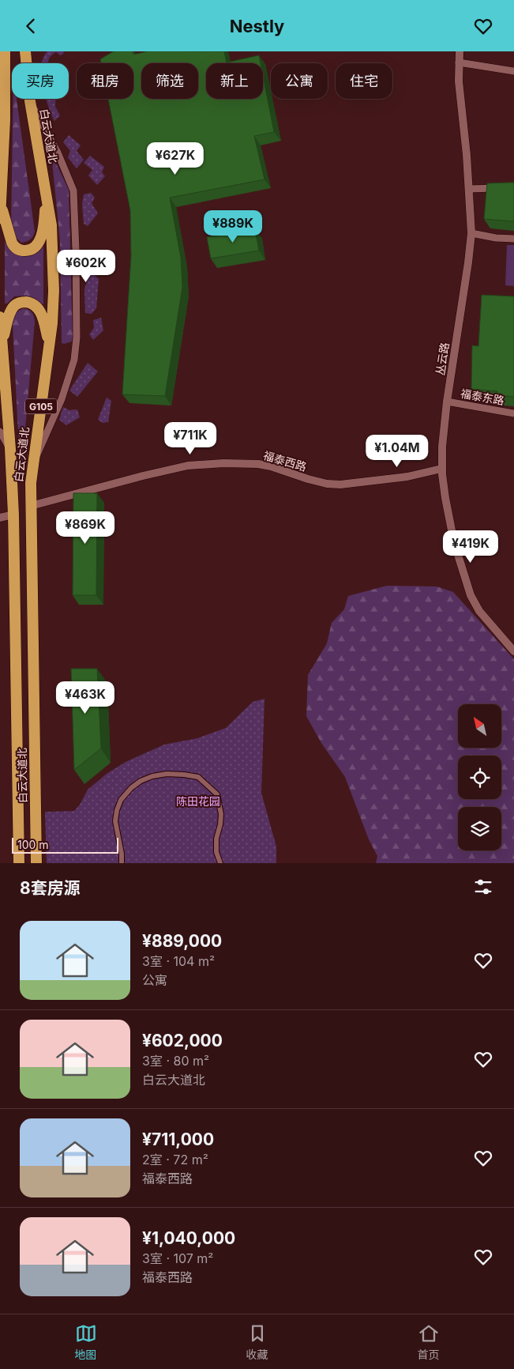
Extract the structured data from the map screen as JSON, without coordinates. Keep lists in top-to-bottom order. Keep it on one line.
{"streets":{"highway":["白云大道北","G105"],"street":["丛云路","福泰东路","福泰西路"]},"crossings":[["白云大道北","福泰西路"],["丛云路","福泰东路"],["丛云路","福泰西路"]],"parks":["陈田花园"],"scale_bar":"100 m","north":"top left","page":{"header":"Nestly","chip":["买房","租房","筛选","新上","公寓","住宅"],"price":["¥627K","¥889K","¥602K","¥711K","¥1.04M","¥869K","¥419K","¥463K"],"scale":"100 m","heading":"8套房源","list":[{"name":"¥889,000","note":"3室 · 104 m² · 公寓"},{"name":"¥602,000","note":"3室 · 80 m² · 白云大道北"},{"name":"¥711,000","note":"2室 · 72 m² · 福泰西路"},{"name":"¥1,040,000","note":"3室 · 107 m² · 福泰西路"}],"tabs":["地图","收藏","首页"]}}
